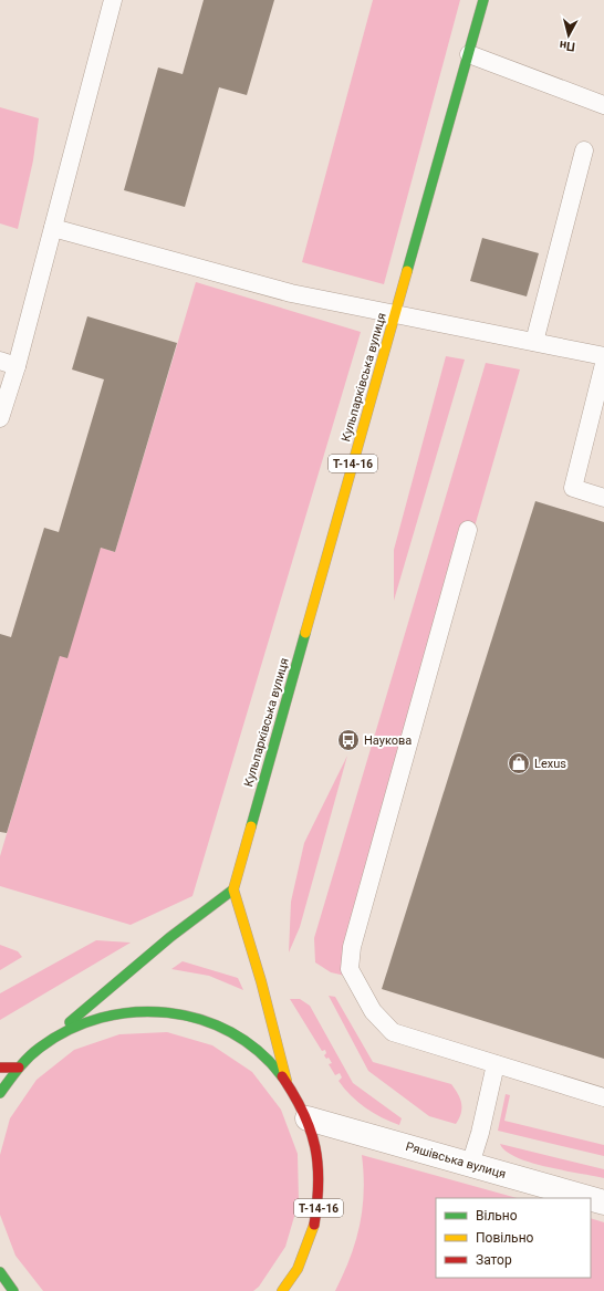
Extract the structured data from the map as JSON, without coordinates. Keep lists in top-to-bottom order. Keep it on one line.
{"streets":{"main road":["Кульпарківська вулиця","Т-14-16"],"street":["Ряшівська вулиця"]},"crossings":[["Кульпарківська вулиця","Т-14-16"],["Т-14-16","Ряшівська вулиця"]],"places":{"bus stop":["Наукова"],"shop":["Lexus"]},"legend":["Вільно","Повільно","Затор"],"north":"bottom"}
